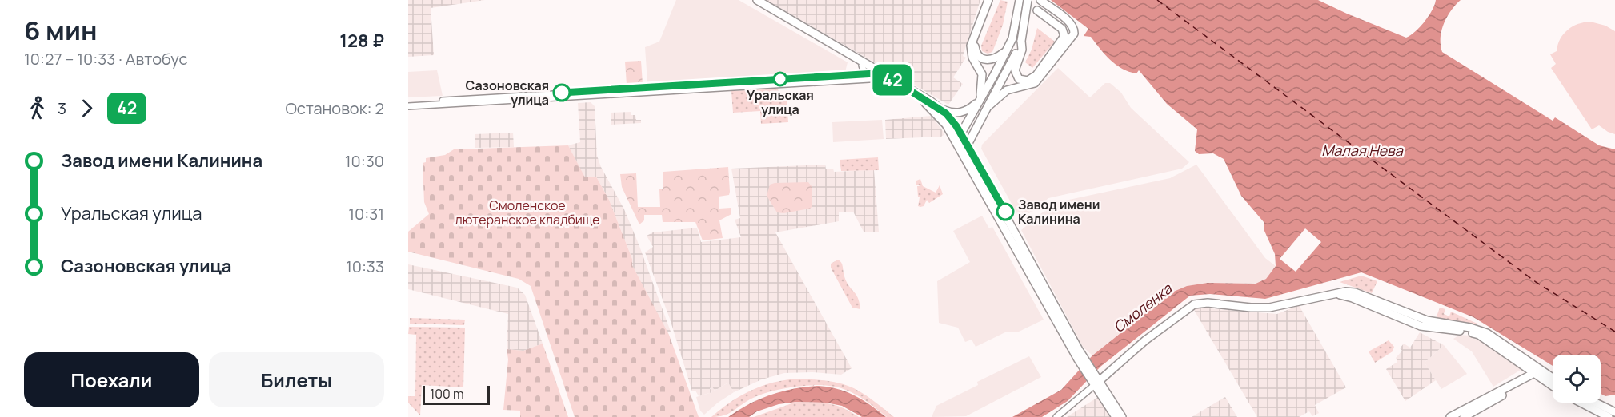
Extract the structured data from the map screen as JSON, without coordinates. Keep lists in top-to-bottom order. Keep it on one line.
{"water":["Малая Нева","Смоленка"],"parks":["Смоленское лютеранское кладбище"],"places":["Уральская улица","Сазоновская улица","Завод имени Калинина"],"lines":["bus line 42"],"scale_bar":"100 m","page":{"heading":["6 мин","10:27 – 10:33 · Автобус","128 ₽"],"on_map":"42","legs":["3","42","Остановок: 2"],"list":[{"name":"Завод имени Калинина","value":"10:30"},{"name":"Уральская улица","value":"10:31"},{"name":"Сазоновская улица","value":"10:33"}],"buttons":["Поехали","Билеты"],"scale":"100 m"}}
